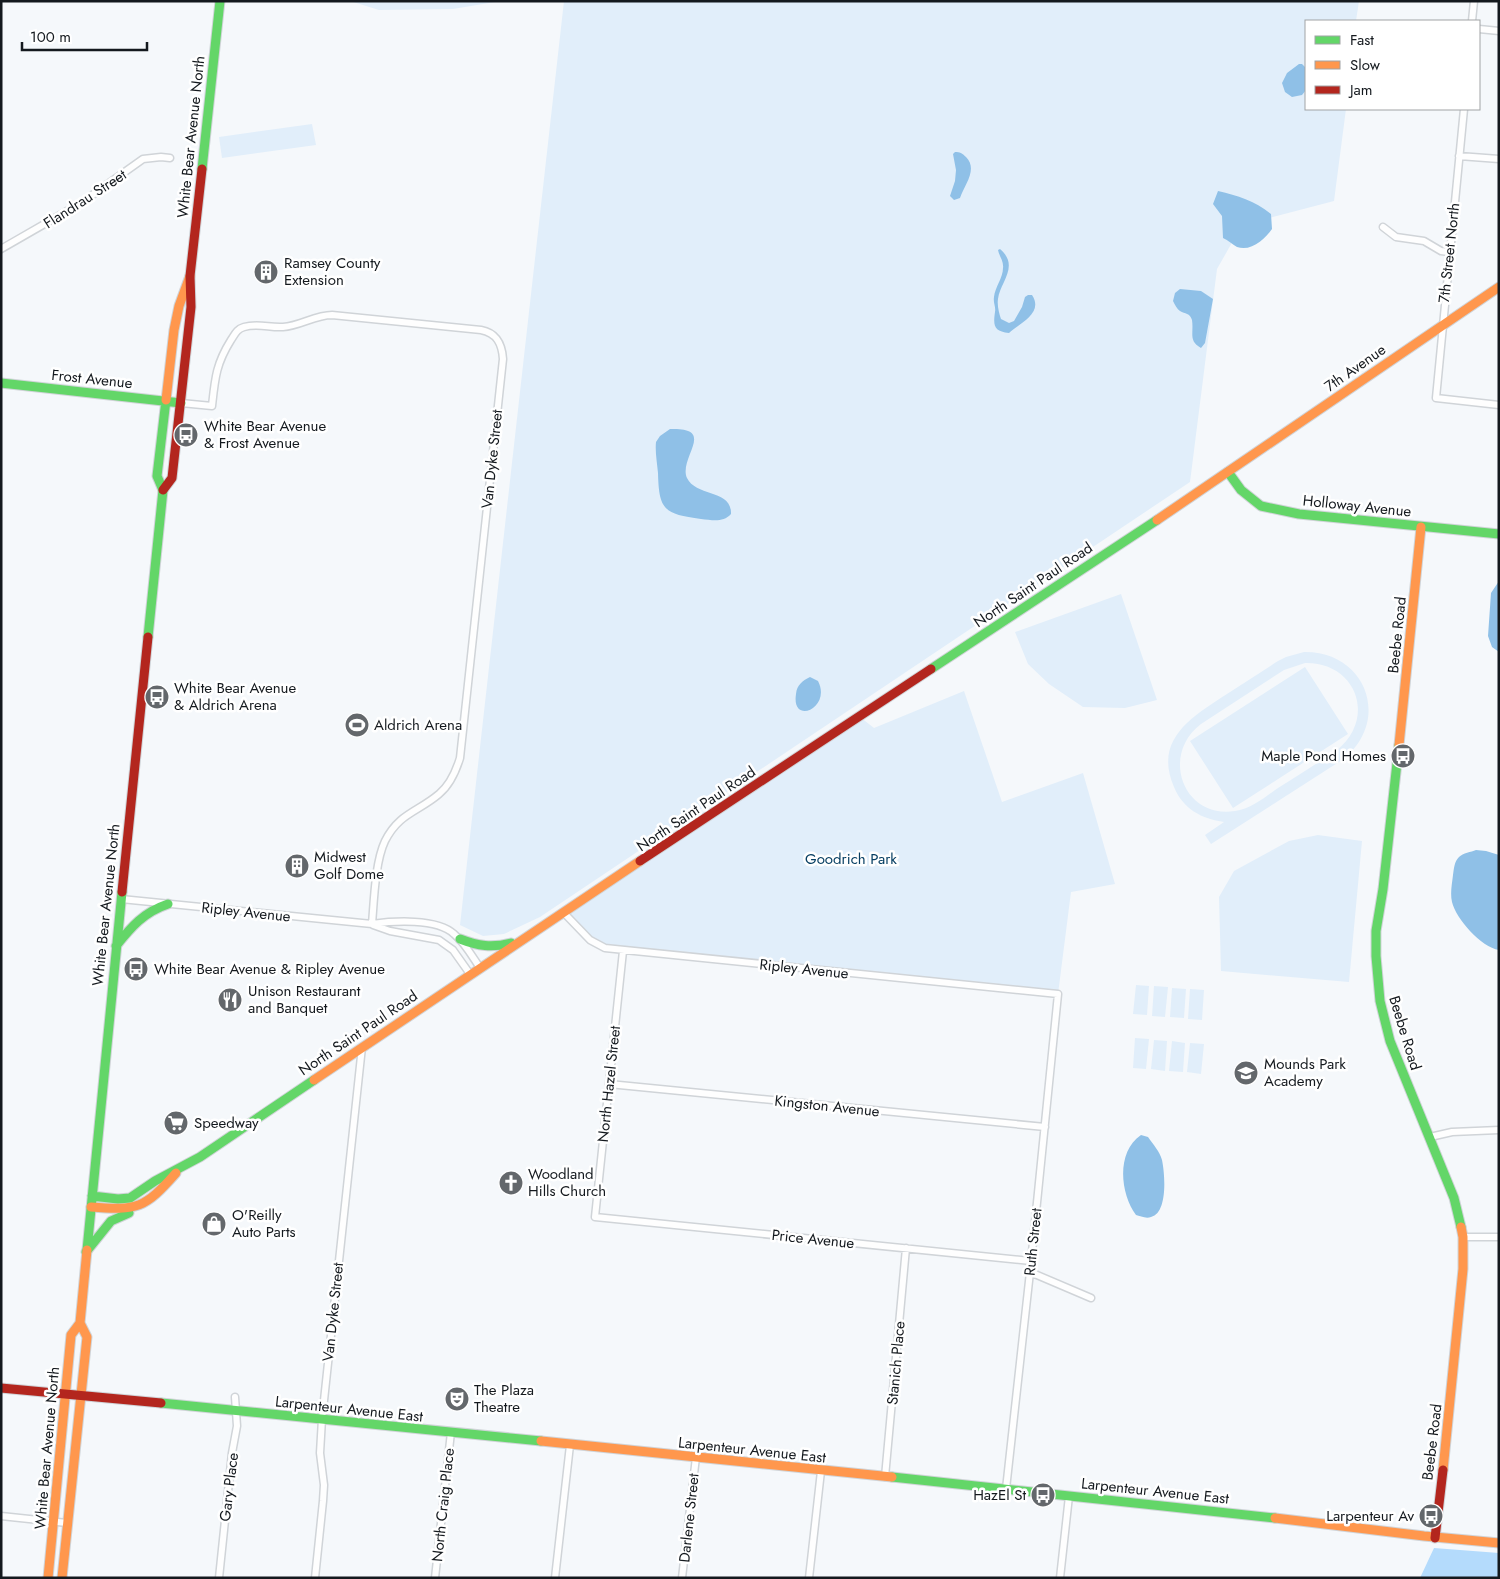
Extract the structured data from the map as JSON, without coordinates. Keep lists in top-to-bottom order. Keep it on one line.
{"streets":{"street":["White Bear Avenue North","Flandrau Street","7th Street North","7th Avenue","Frost Avenue","Van Dyke Street","Holloway Avenue","North Saint Paul Road","Beebe Road","Ripley Avenue","North Hazel Street","Kingston Avenue","Price Avenue","Ruth Street","Stanich Place","Larpenteur Avenue East","Gary Place","North Craig Place","Darlene Street"]},"crossings":[["White Bear Avenue North","Frost Avenue"],["White Bear Avenue North","Van Dyke Street"],["White Bear Avenue North","North Saint Paul Road"],["White Bear Avenue North","Ripley Avenue"],["White Bear Avenue North","Larpenteur Avenue East"],["7th Street North","7th Avenue"],["7th Avenue","Holloway Avenue"],["7th Avenue","North Saint Paul Road"],["Frost Avenue","Van Dyke Street"],["Van Dyke Street","North Saint Paul Road"],["Van Dyke Street","Ripley Avenue"],["Van Dyke Street","Larpenteur Avenue East"],["Holloway Avenue","North Saint Paul Road"],["Holloway Avenue","Beebe Road"],["North Saint Paul Road","Ripley Avenue"],["Beebe Road","Larpenteur Avenue East"],["Ripley Avenue","North Hazel Street"],["Ripley Avenue","Ruth Street"],["North Hazel Street","Kingston Avenue"],["North Hazel Street","Price Avenue"],["Kingston Avenue","Ruth Street"],["Price Avenue","Ruth Street"],["Price Avenue","Stanich Place"],["Ruth Street","Larpenteur Avenue East"],["Stanich Place","Larpenteur Avenue East"],["Larpenteur Avenue East","Gary Place"],["Larpenteur Avenue East","North Craig Place"],["Larpenteur Avenue East","Darlene Street"]],"parks":["Goodrich Park"],"places":{"building":["Ramsey County Extension","Midwest Golf Dome"],"bus stop":["White Bear Avenue & Frost Avenue","White Bear Avenue & Aldrich Arena","Maple Pond Homes","White Bear Avenue & Ripley Avenue","HazEl St","Larpenteur Av"],"sports":["Aldrich Arena"],"restaurant":["Unison Restaurant and Banquet"],"school or university":["Mounds Park Academy"],"supermarket":["Speedway"],"church":["Woodland Hills Church"],"shop":["O'Reilly Auto Parts"],"theatre":["The Plaza Theatre"]},"legend":["Fast","Slow","Jam"],"scale_bar":"100 m"}
